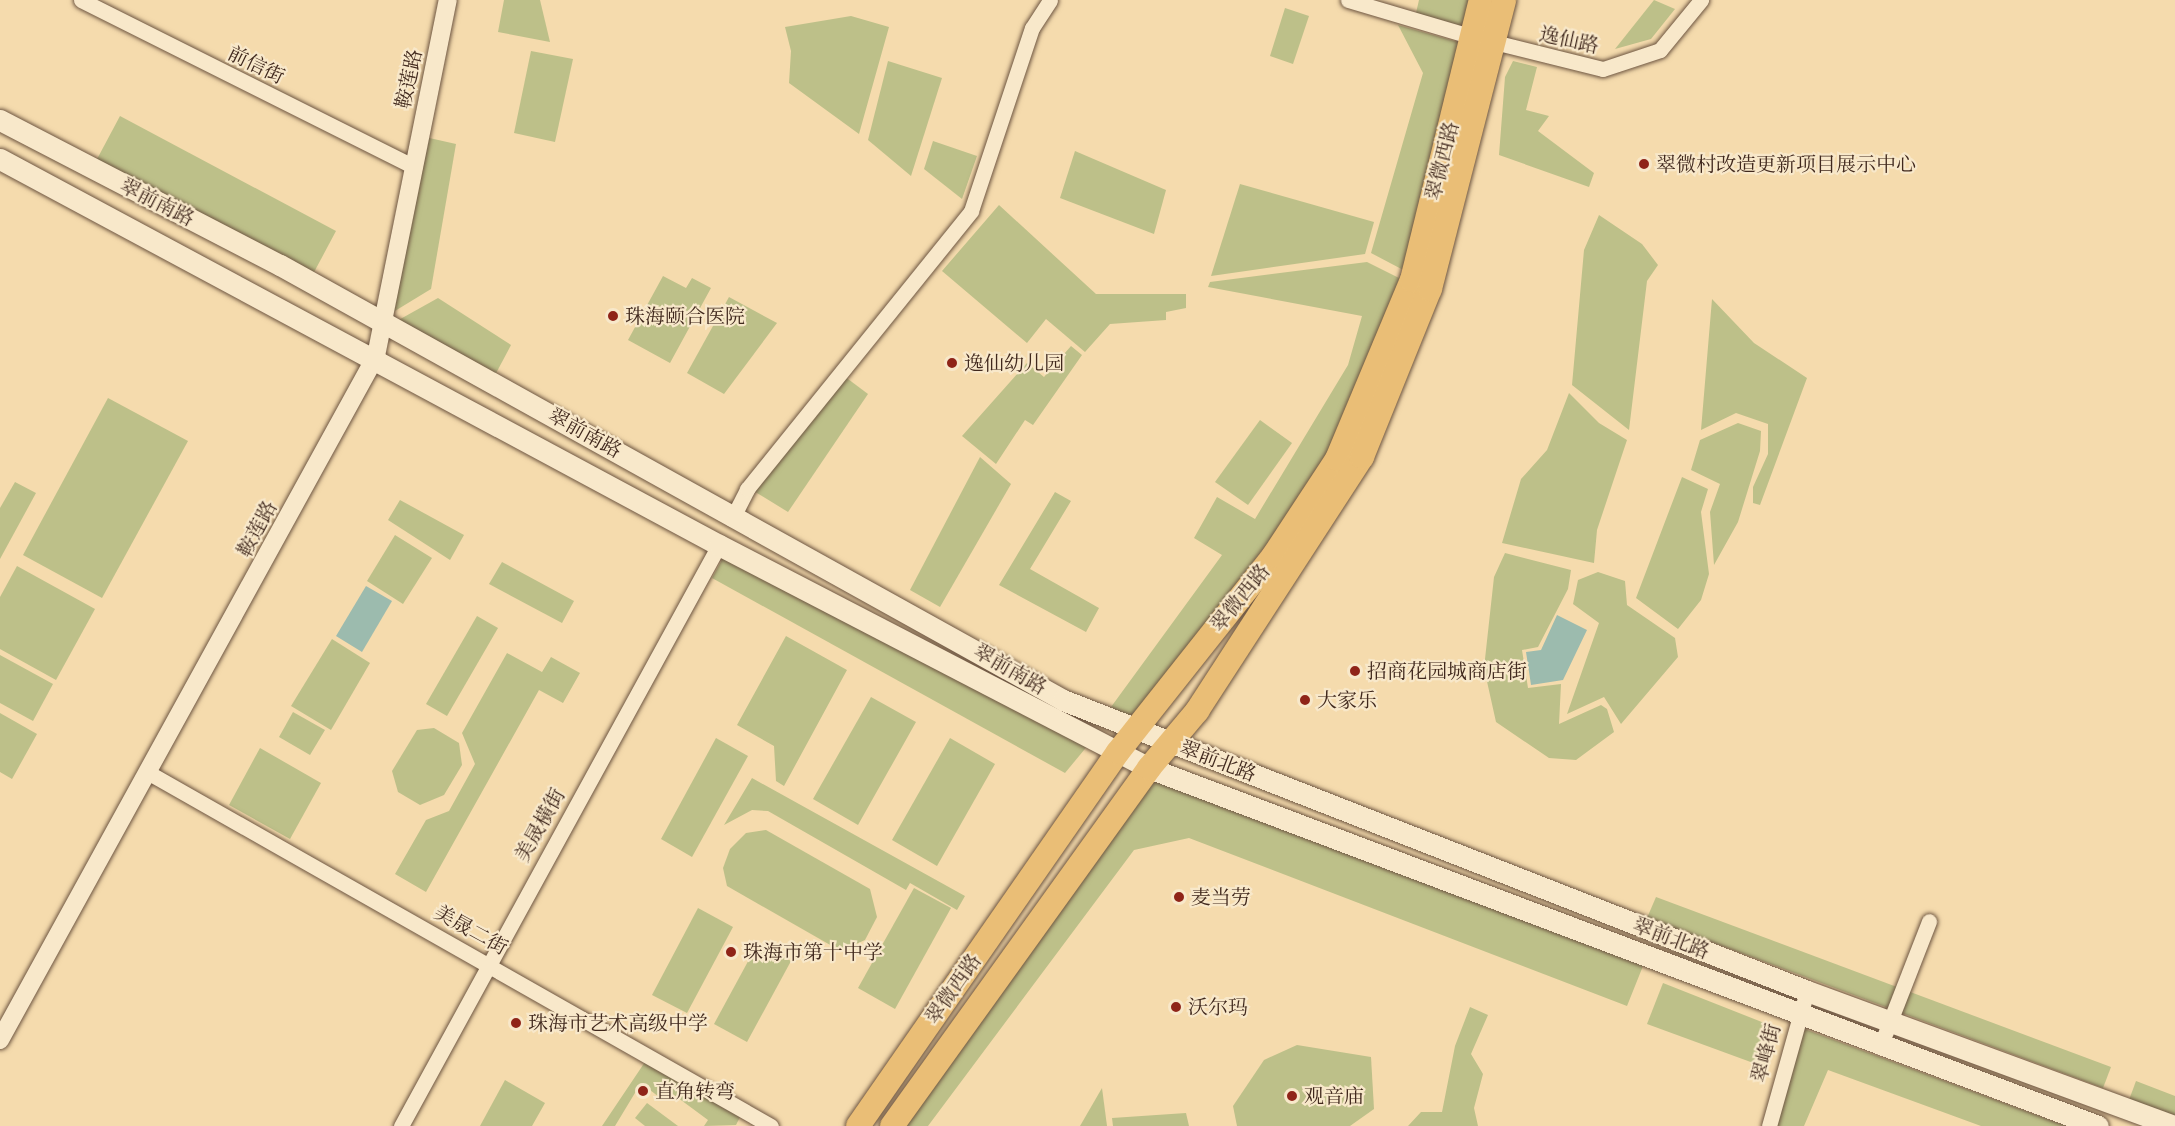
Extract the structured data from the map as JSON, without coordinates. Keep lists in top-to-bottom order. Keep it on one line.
{"streets":{"main road":["翠微西路","翠前南路","翠前北路"],"street":["逸仙路","前信街","鞍莲路","美晟橫街","美晟二街","翠峰街"]},"crossings":[["逸仙路","翠微西路"],["前信街","鞍莲路"],["鞍莲路","翠前南路"],["鞍莲路","美晟二街"],["翠微西路","翠前南路"],["翠微西路","翠前北路"],["翠前南路","翠前北路"],["翠前南路","美晟橫街"],["翠前北路","翠峰街"],["美晟橫街","美晟二街"]],"places":["翠微村改造更新项目展示中心","珠海颐合医院","逸仙幼儿园","招商花园城商店街","大家乐","麦当劳","珠海市第十中学","沃尔玛","珠海市艺术高级中学","直角转弯","观音庙"]}
